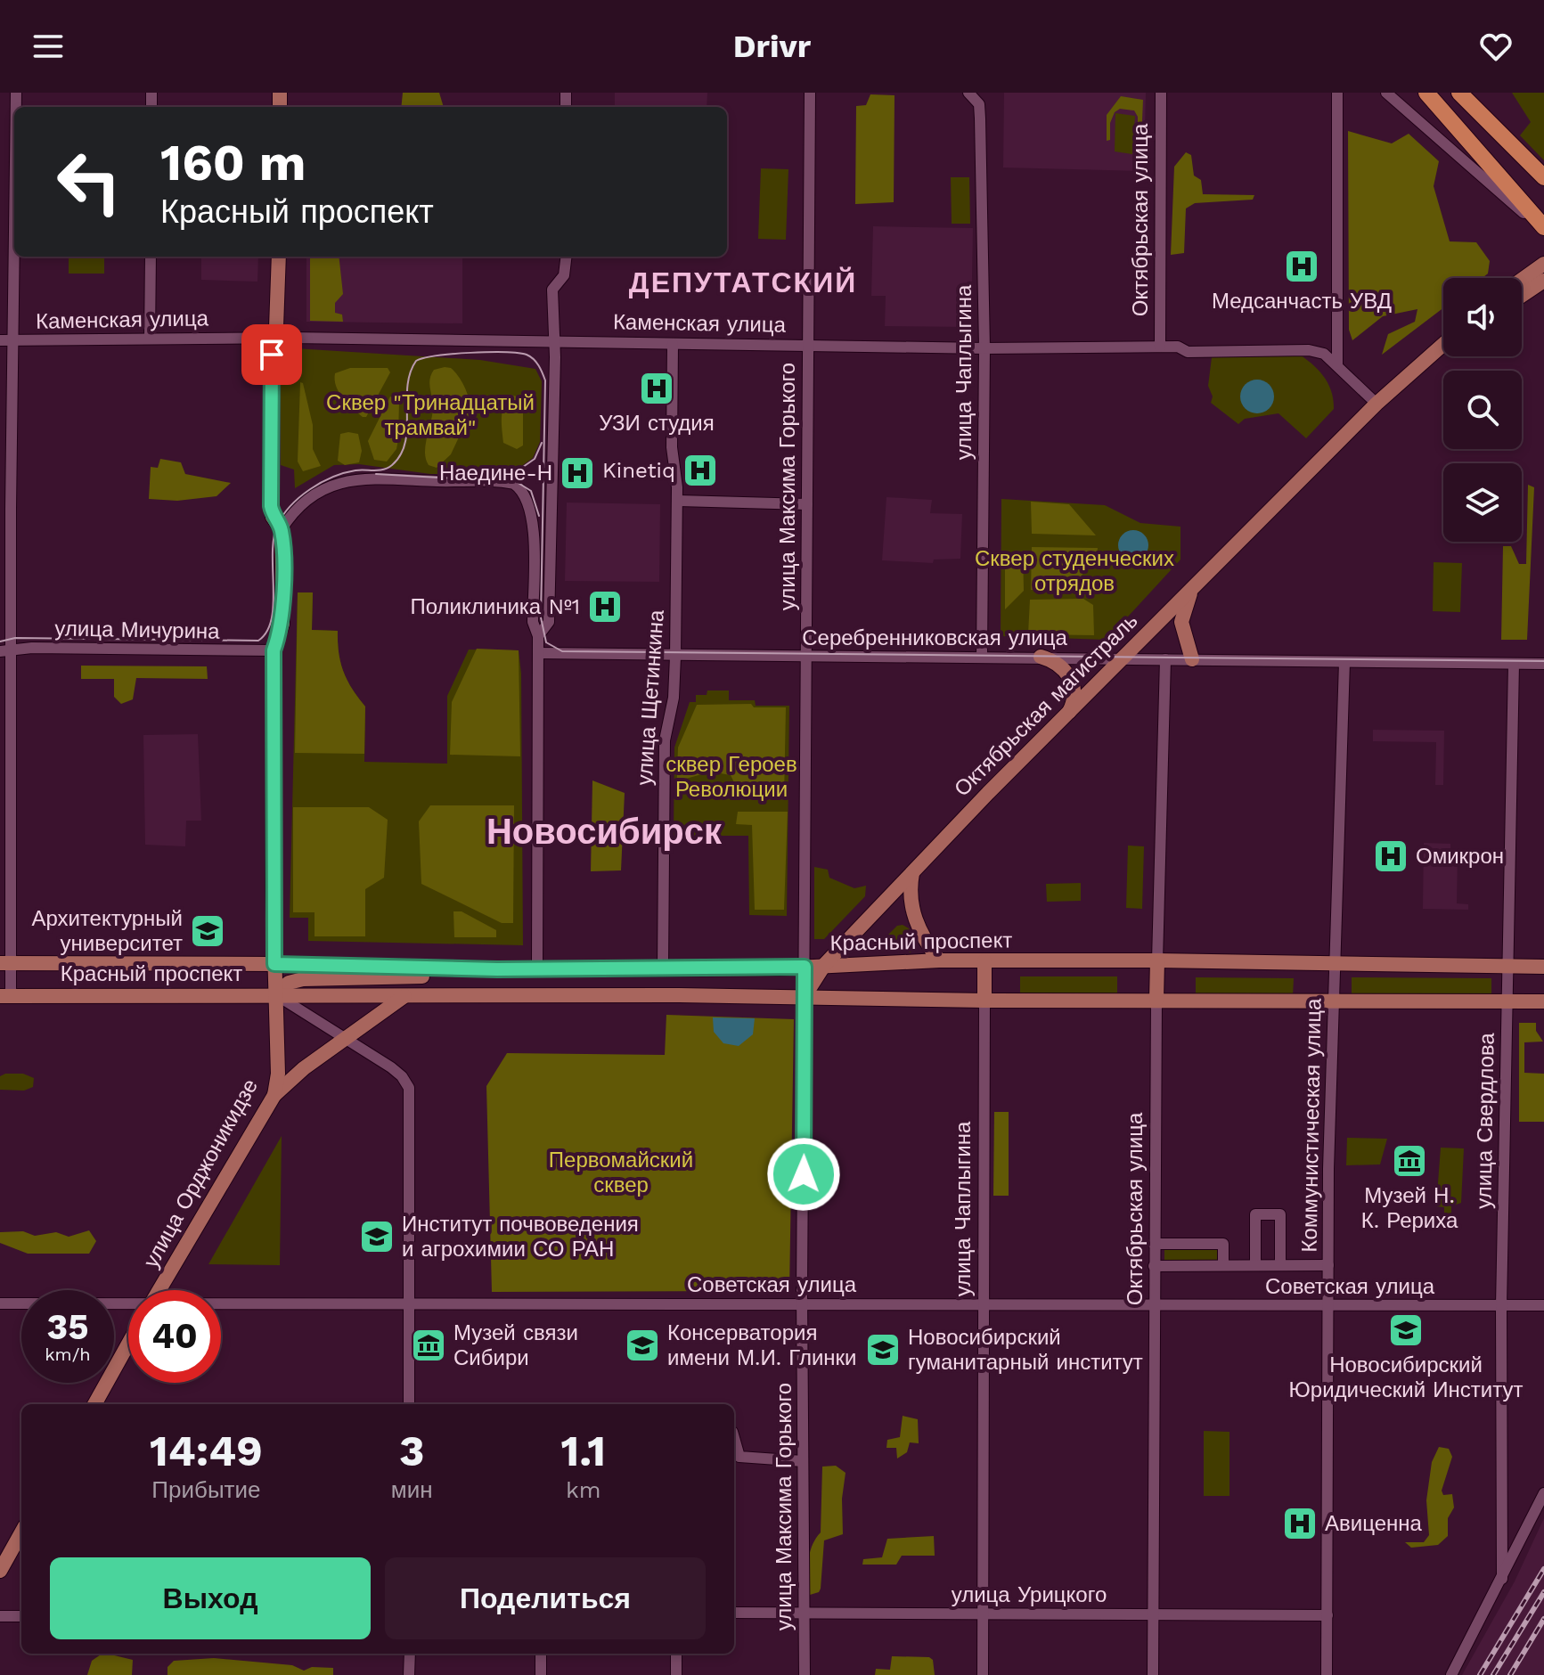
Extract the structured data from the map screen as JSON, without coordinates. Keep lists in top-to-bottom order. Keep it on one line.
{"streets":{"main road":["Октябрьская магистраль","Красный проспект","улица Орджоникидзе"],"street":["Октябрьская улица","Каменская улица","улица Чаплыгина","улица Максима Горького","улица Мичурина","Серебренниковская улица","улица Щетинкина","улица Свердлова","Коммунистическая улица","Советская улица","улица Урицкого"]},"crossings":[["Октябрьская улица","Каменская улица"],["Октябрьская улица","Красный проспект"],["Октябрьская улица","Советская улица"],["Октябрьская улица","улица Урицкого"],["Каменская улица","улица Чаплыгина"],["Каменская улица","улица Максима Горького"],["Каменская улица","улица Щетинкина"],["Каменская улица","Октябрьская магистраль"],["Каменская улица","улица Орджоникидзе"],["улица Чаплыгина","Серебренниковская улица"],["улица Чаплыгина","Красный проспект"],["улица Чаплыгина","Советская улица"],["улица Чаплыгина","улица Урицкого"],["улица Максима Горького","Серебренниковская улица"],["улица Максима Горького","Октябрьская магистраль"],["улица Максима Горького","Красный проспект"],["улица Максима Горького","Советская улица"],["улица Максима Горького","улица Урицкого"],["улица Мичурина","улица Орджоникидзе"],["Серебренниковская улица","улица Щетинкина"],["Серебренниковская улица","Октябрьская магистраль"],["Серебренниковская улица","улица Свердлова"],["Серебренниковская улица","Коммунистическая улица"],["улица Щетинкина","Красный проспект"],["Октябрьская магистраль","Красный проспект"],["Красный проспект","улица Свердлова"],["Красный проспект","Коммунистическая улица"],["Красный проспект","улица Орджоникидзе"],["улица Свердлова","Советская улица"],["Коммунистическая улица","Советская улица"],["Коммунистическая улица","улица Урицкого"]],"districts":["ДЕПУТАТСКИЙ","Новосибирск"],"parks":["Сквер \"Тринадцатый трамвай\"","Сквер студенческих отрядов","сквер Героев Революции","Первомайский сквер"],"places":{"hospital":["Медсанчасть УВД","УЗИ студия","Kinetiq","Наедине-Н","Поликлиника №1","Омикрон","Авиценна"],"school or university":["Архитектурный университет","Институт почвоведения и агрохимии СО РАН","Новосибирский Юридический Институт","Консерватория имени М.И. Глинки","Новосибирский гуманитарный институт"],"museum":["Музей Н. К. Рериха","Музей связи Сибири"]},"page":{"header":"Drivr","turn":["160 m","Красный проспект"],"speed":"35 km/h","limit":"40","eta":["14:49","Прибытие","3","мин","1.1","km"],"buttons":["Выход","Поделиться"]}}
